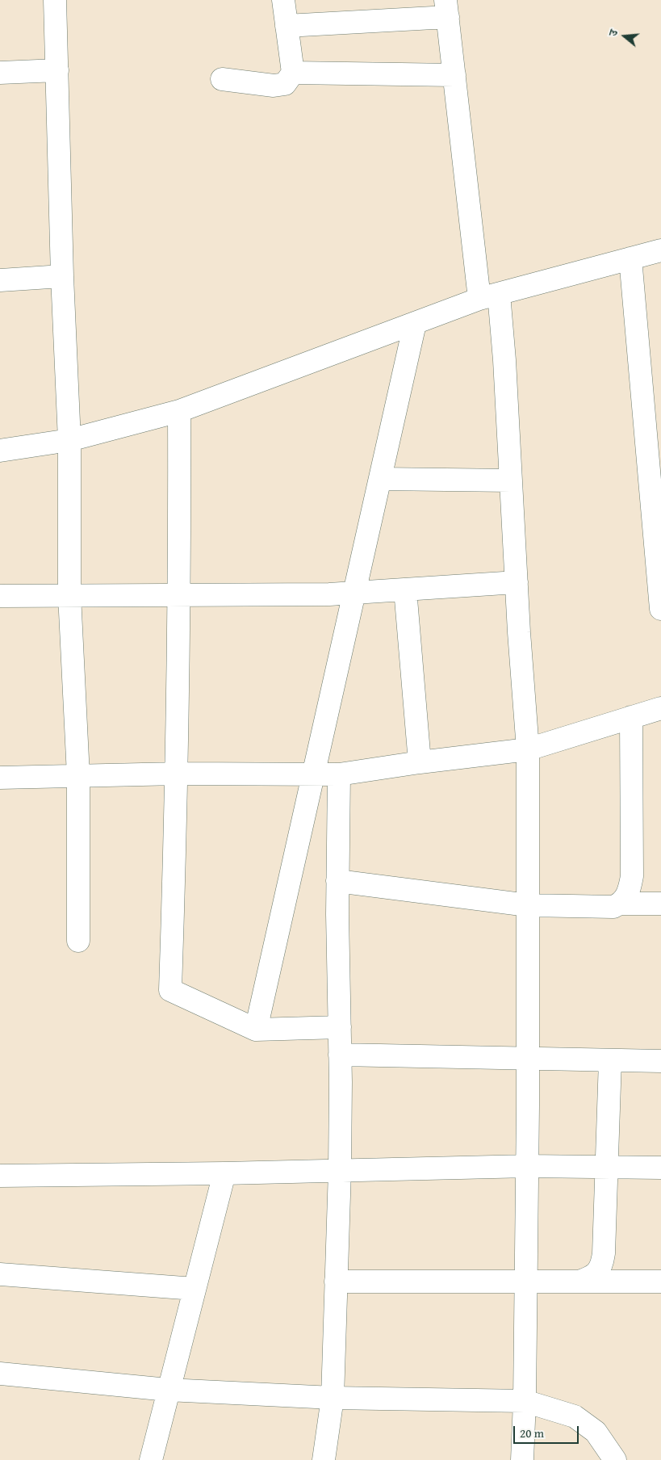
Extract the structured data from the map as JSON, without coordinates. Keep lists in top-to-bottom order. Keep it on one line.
{"scale_bar":"20 m","north":"left"}
